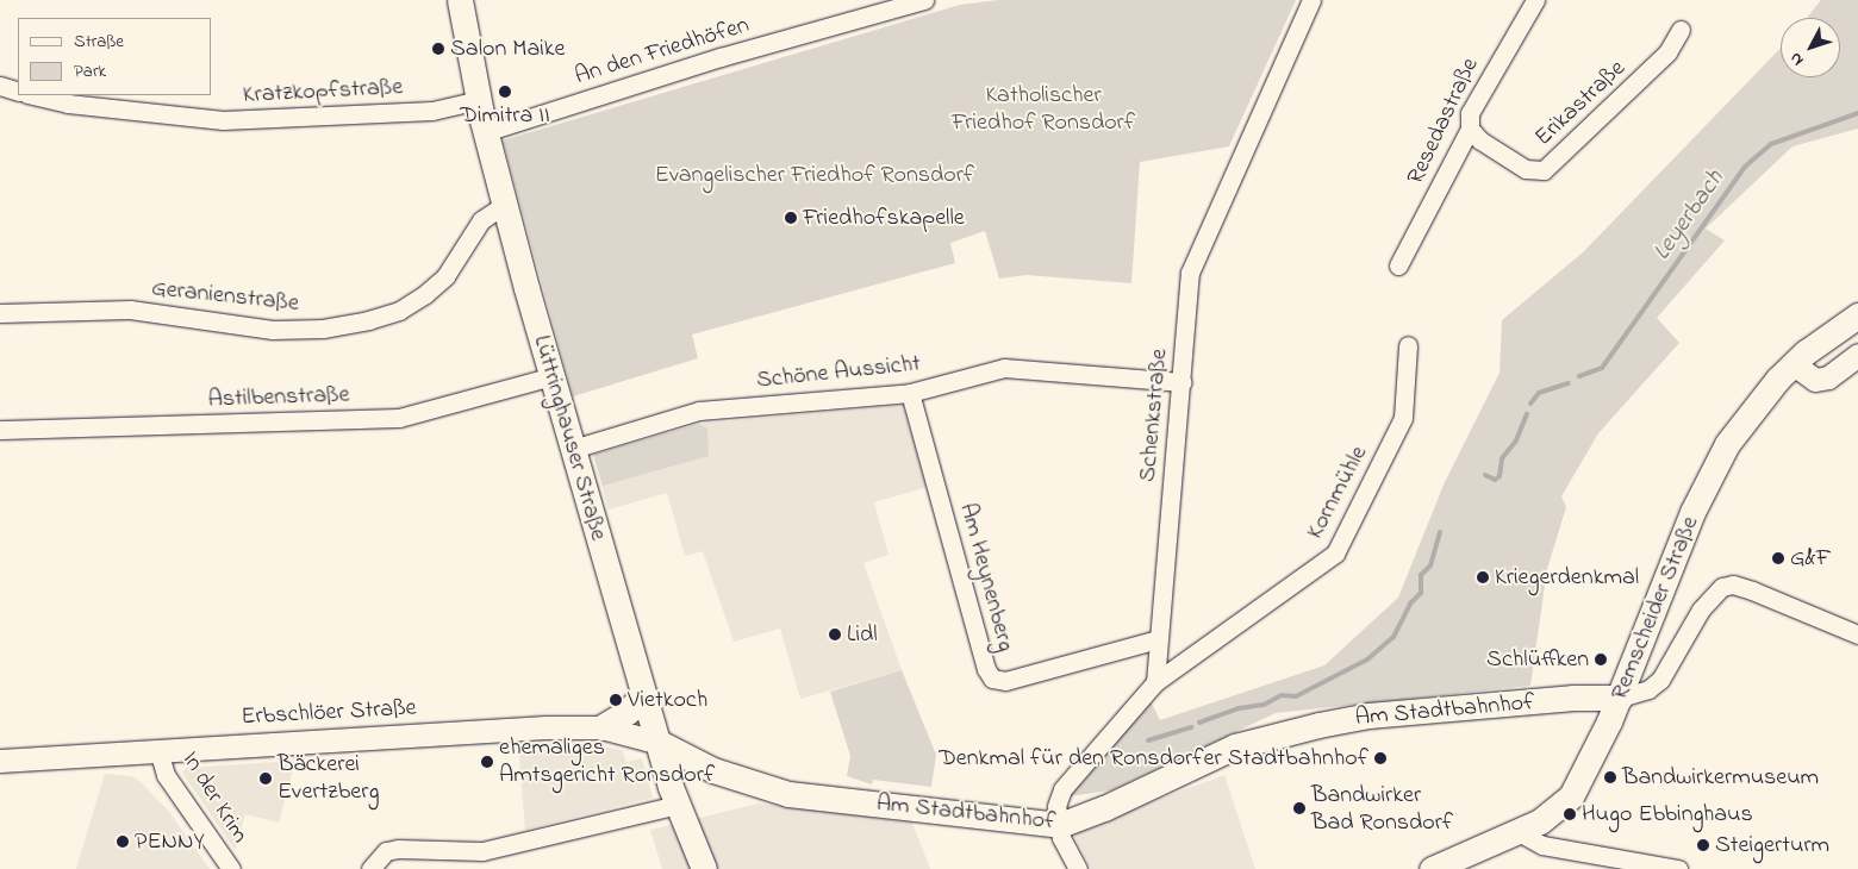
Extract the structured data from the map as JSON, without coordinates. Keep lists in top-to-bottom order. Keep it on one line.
{"streets":{"main road":["Lüttringhauser Straße","Remscheider Straße","Am Stadtbahnhof"],"street":["An den Friedhöfen","Kratzkopfstraße","Erikastraße","Resedastraße","Geranienstraße","Schöne Aussicht","Astilbenstraße","Schenkstraße","Kornmühle","Am Heynenberg","Erbschlöer Straße","In der Krim"]},"crossings":[["An den Friedhöfen","Lüttringhauser Straße"],["Kratzkopfstraße","Lüttringhauser Straße"],["Erikastraße","Resedastraße"],["Geranienstraße","Lüttringhauser Straße"],["Schöne Aussicht","Schenkstraße"],["Schöne Aussicht","Lüttringhauser Straße"],["Schöne Aussicht","Am Heynenberg"],["Astilbenstraße","Lüttringhauser Straße"],["Schenkstraße","Kornmühle"],["Schenkstraße","Am Heynenberg"],["Lüttringhauser Straße","Am Stadtbahnhof"],["Lüttringhauser Straße","Erbschlöer Straße"],["Remscheider Straße","Am Stadtbahnhof"],["Am Stadtbahnhof","Erbschlöer Straße"],["Erbschlöer Straße","In der Krim"]],"water":["Leyerbach"],"parks":["Katholischer Friedhof Ronsdorf","Evangelischer Friedhof Ronsdorf"],"places":["Salon Maike","Dimitra II","Friedhofskapelle","G&F","Kriegerdenkmal","Lidl","Schlüffken","Vietkoch","Denkmal für den Ronsdorfer Stadtbahnhof","ehemaliges Amtsgericht Ronsdorf","Bandwirkermuseum","Bäckerei Evertzberg","Bandwirker Bad Ronsdorf","Hugo Ebbinghaus","PENNY","Steigerturm"],"legend":["Straße","Park"],"north":"bottom left"}
